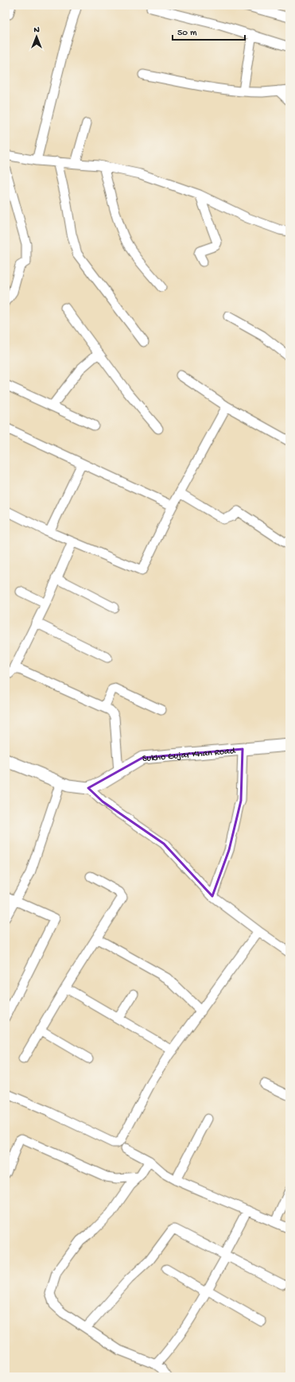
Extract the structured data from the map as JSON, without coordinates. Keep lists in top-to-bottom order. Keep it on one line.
{"streets":{"main road":["Sukho Gujar Khan Road"]},"scale_bar":"50 m","north":"top"}
